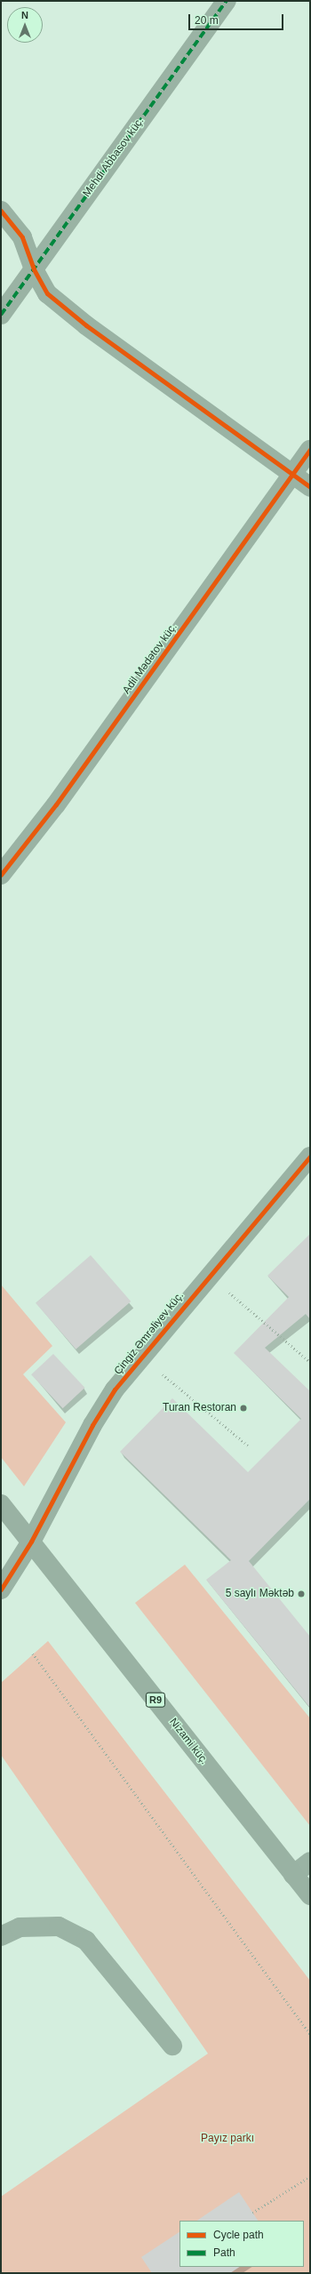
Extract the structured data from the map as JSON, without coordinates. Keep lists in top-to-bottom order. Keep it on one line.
{"streets":{"highway":["R9","Nizami küç."],"street":["Mehdi Abbasov küç.","Adil Mədətov küç.","Çingiz Əmrəliyev küç."]},"crossings":[["Çingiz Əmrəliyev küç.","Nizami küç."]],"parks":["Payız parkı"],"places":["Turan Restoran","5 saylı Məktəb"],"legend":["Cycle path","Path"],"scale_bar":"20 m","north":"top"}
